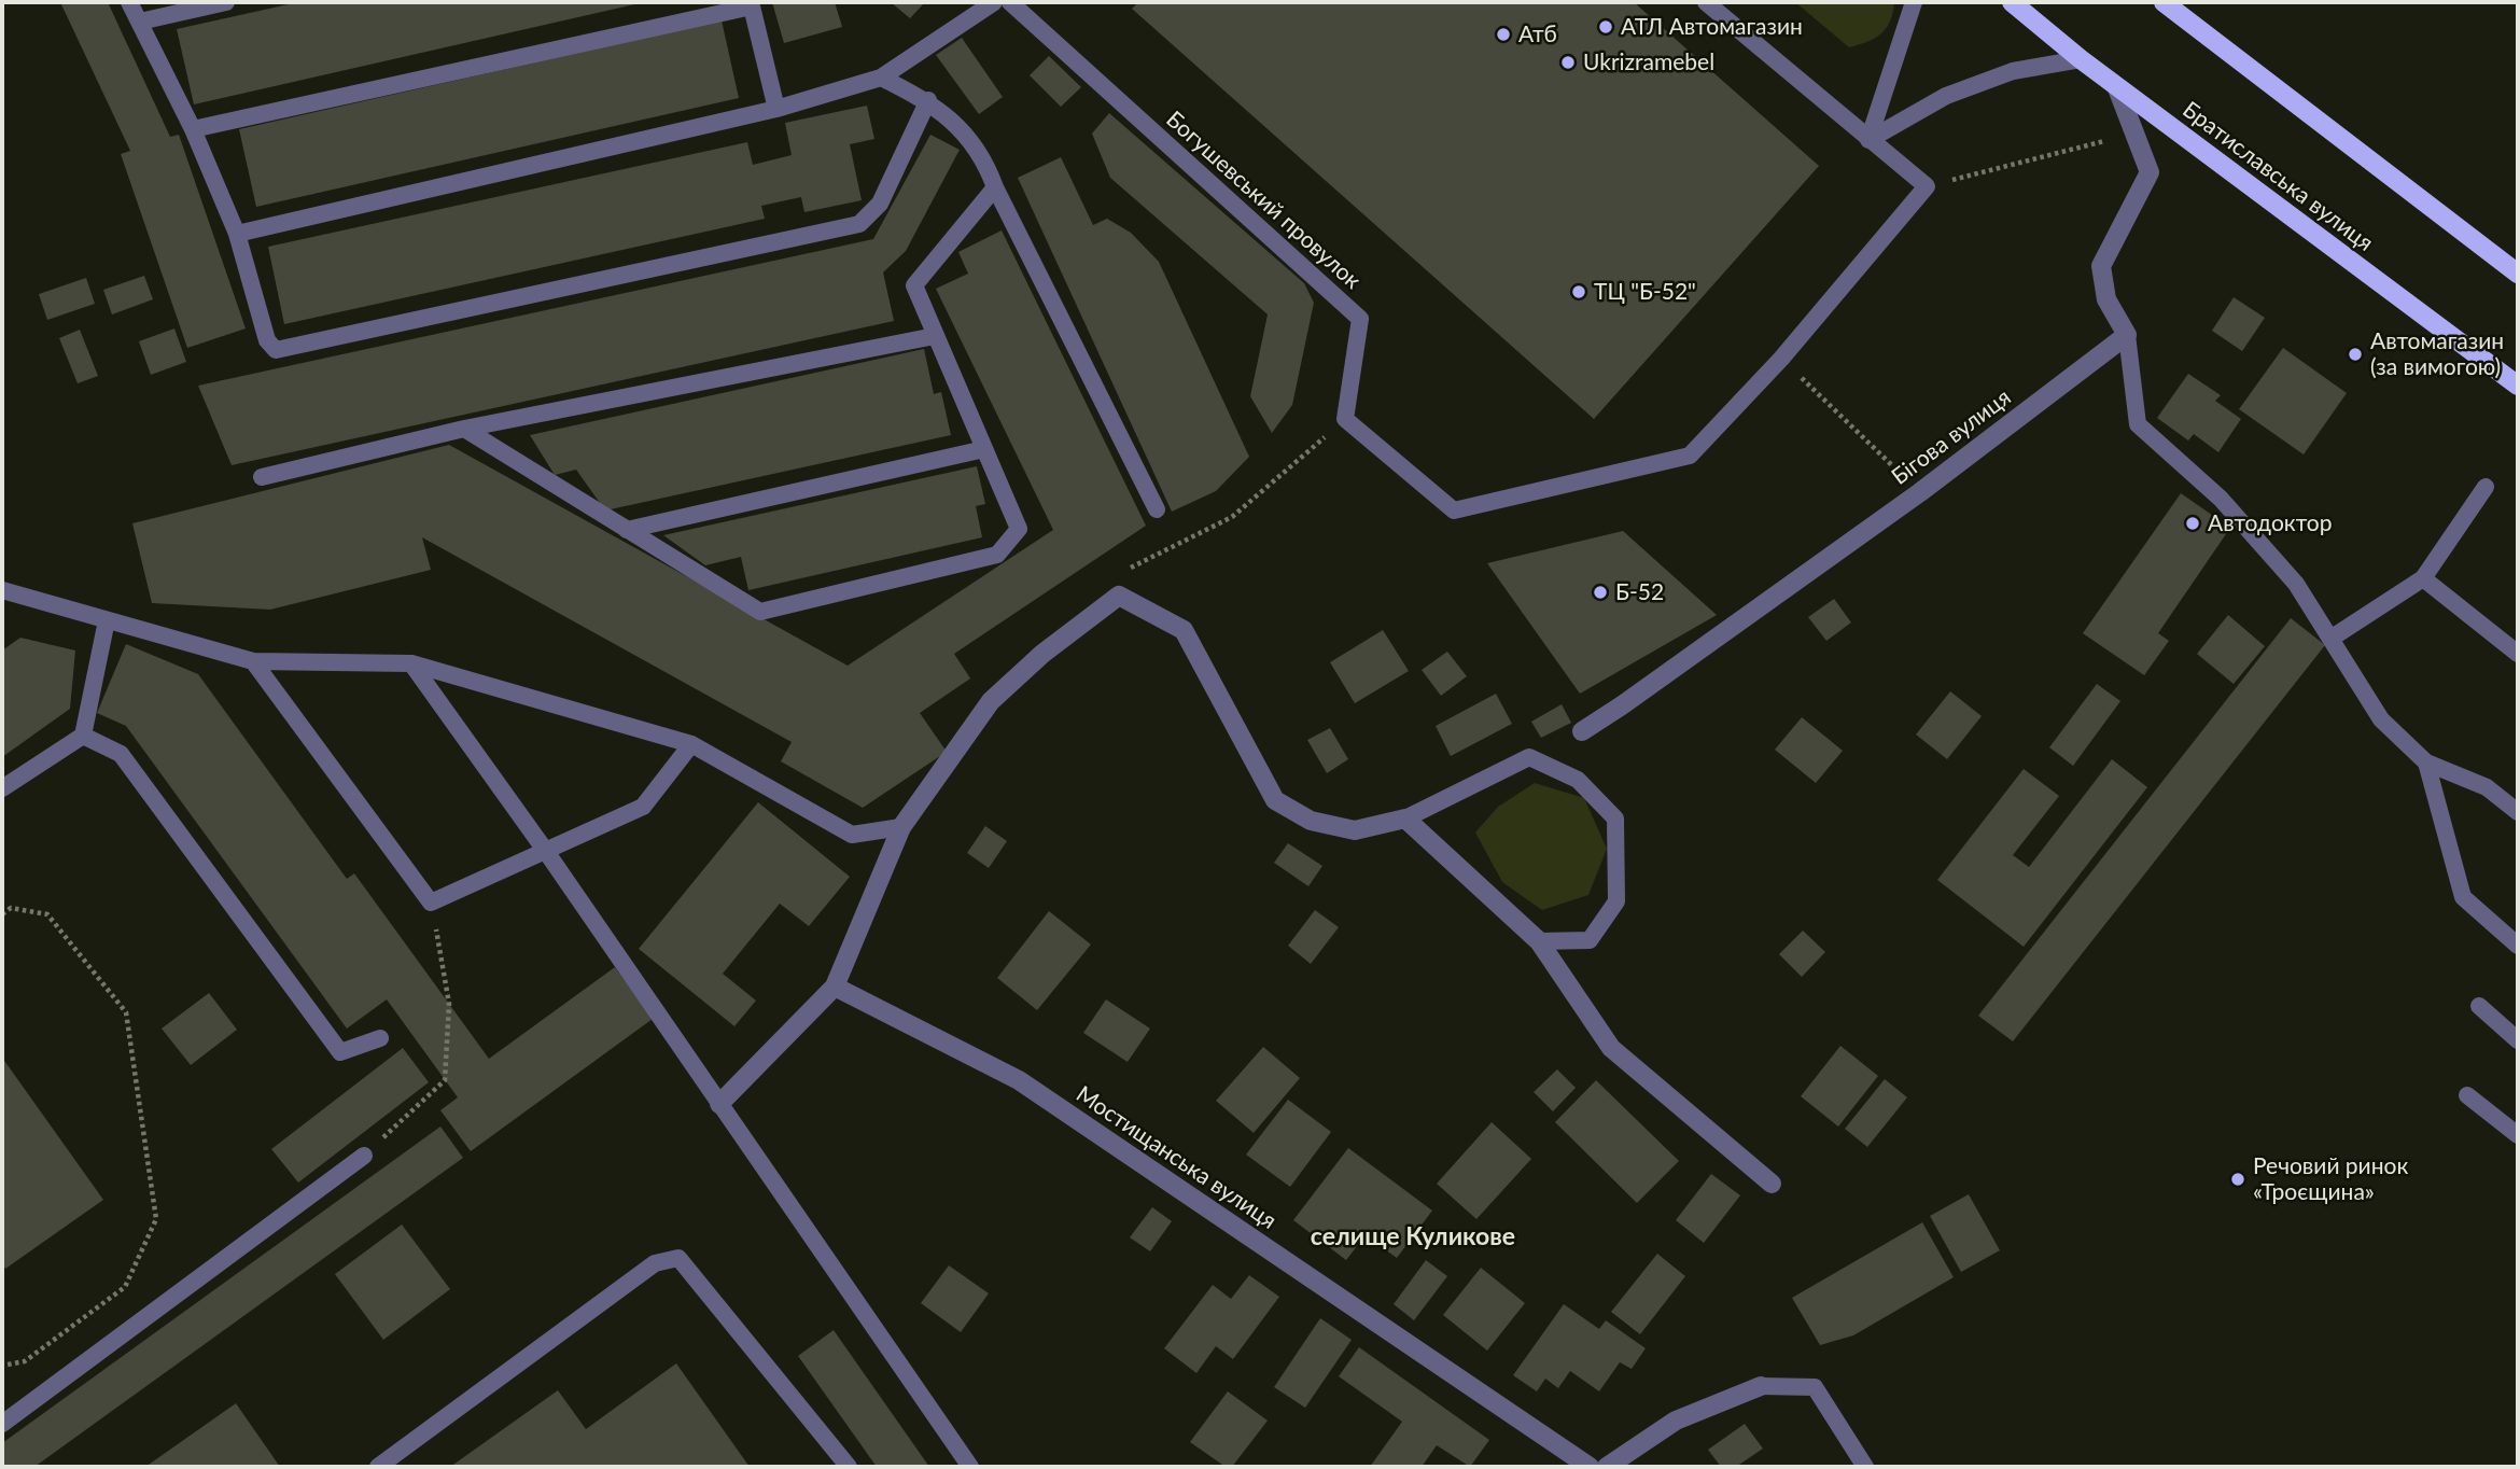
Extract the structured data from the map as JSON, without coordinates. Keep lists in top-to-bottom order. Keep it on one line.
{"streets":{"main road":["Братиславська вулиця"],"street":["Бігова вулиця","Мостищанська вулиця"],"lane":["Богушевський провулок"]},"districts":["селище Куликове"],"places":["АТЛ Автомагазин","Атб","Ukrizramebel","ТЦ \"Б-52\"","Автомагазин (за вимогою)","Автодоктор","Б-52","Речовий ринок «Троєщина»"]}
